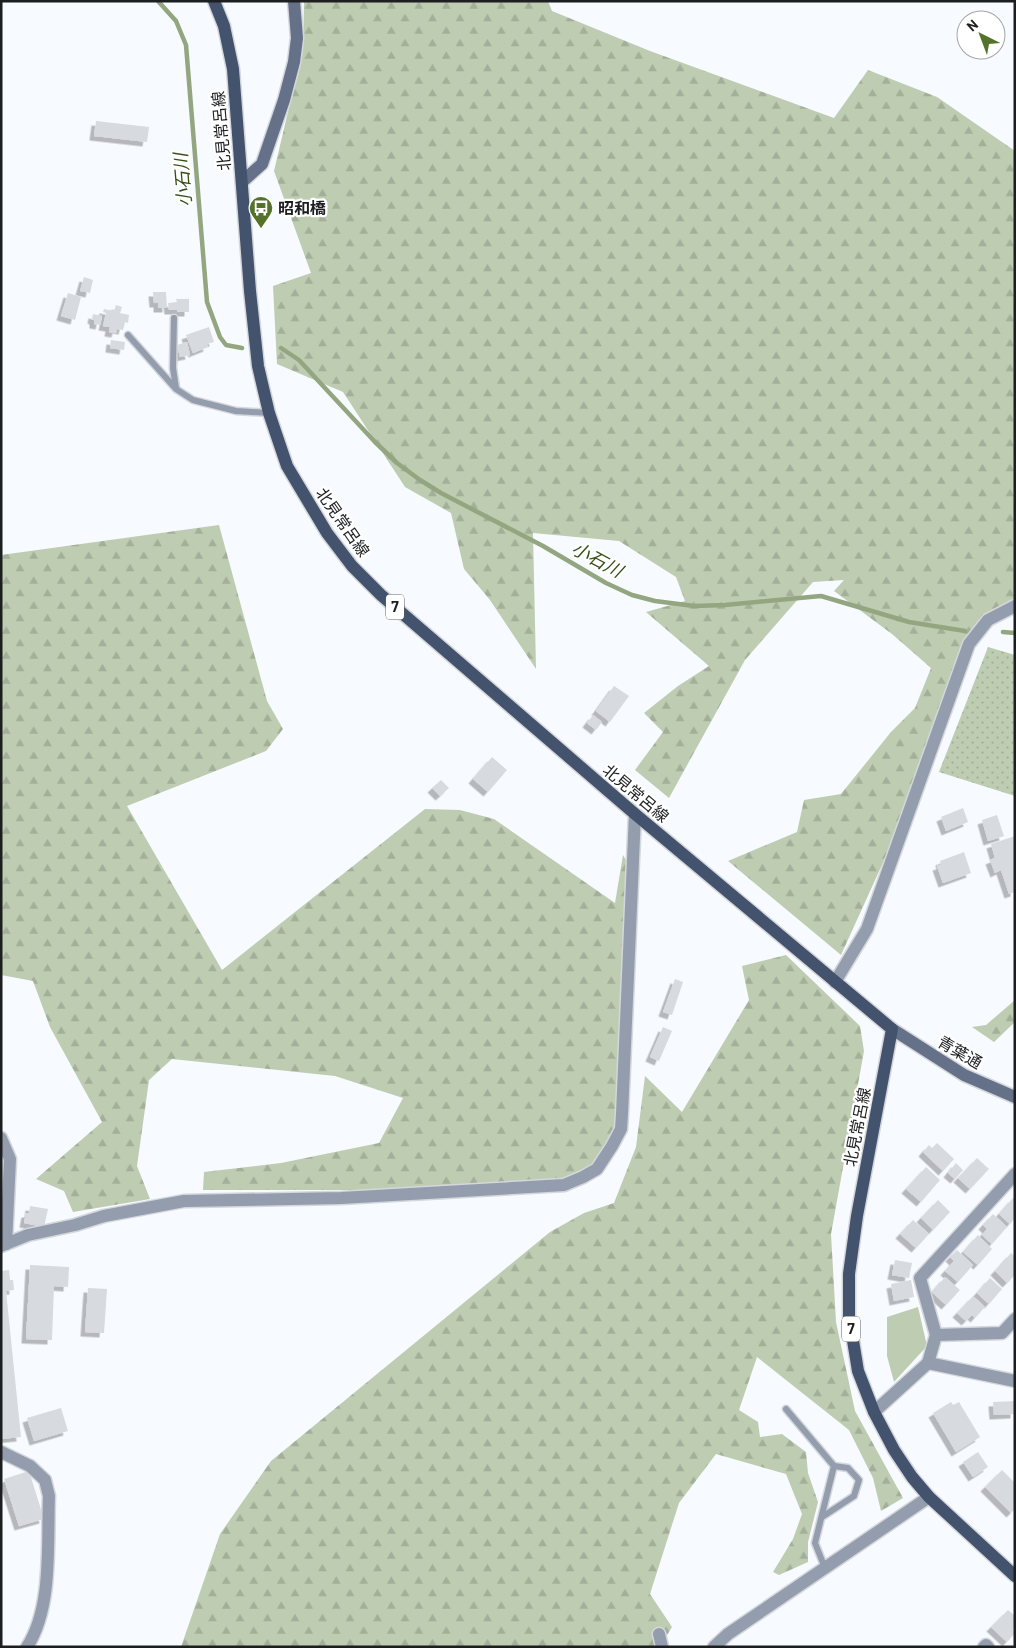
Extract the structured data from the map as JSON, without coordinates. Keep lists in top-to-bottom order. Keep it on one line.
{"streets":{"main road":["北見常呂線","7"],"street":["青葉通"]},"crossings":[["北見常呂線","青葉通"]],"water":["小石川"],"places":{"bus stop":["昭和橋"]},"north":"top left"}
